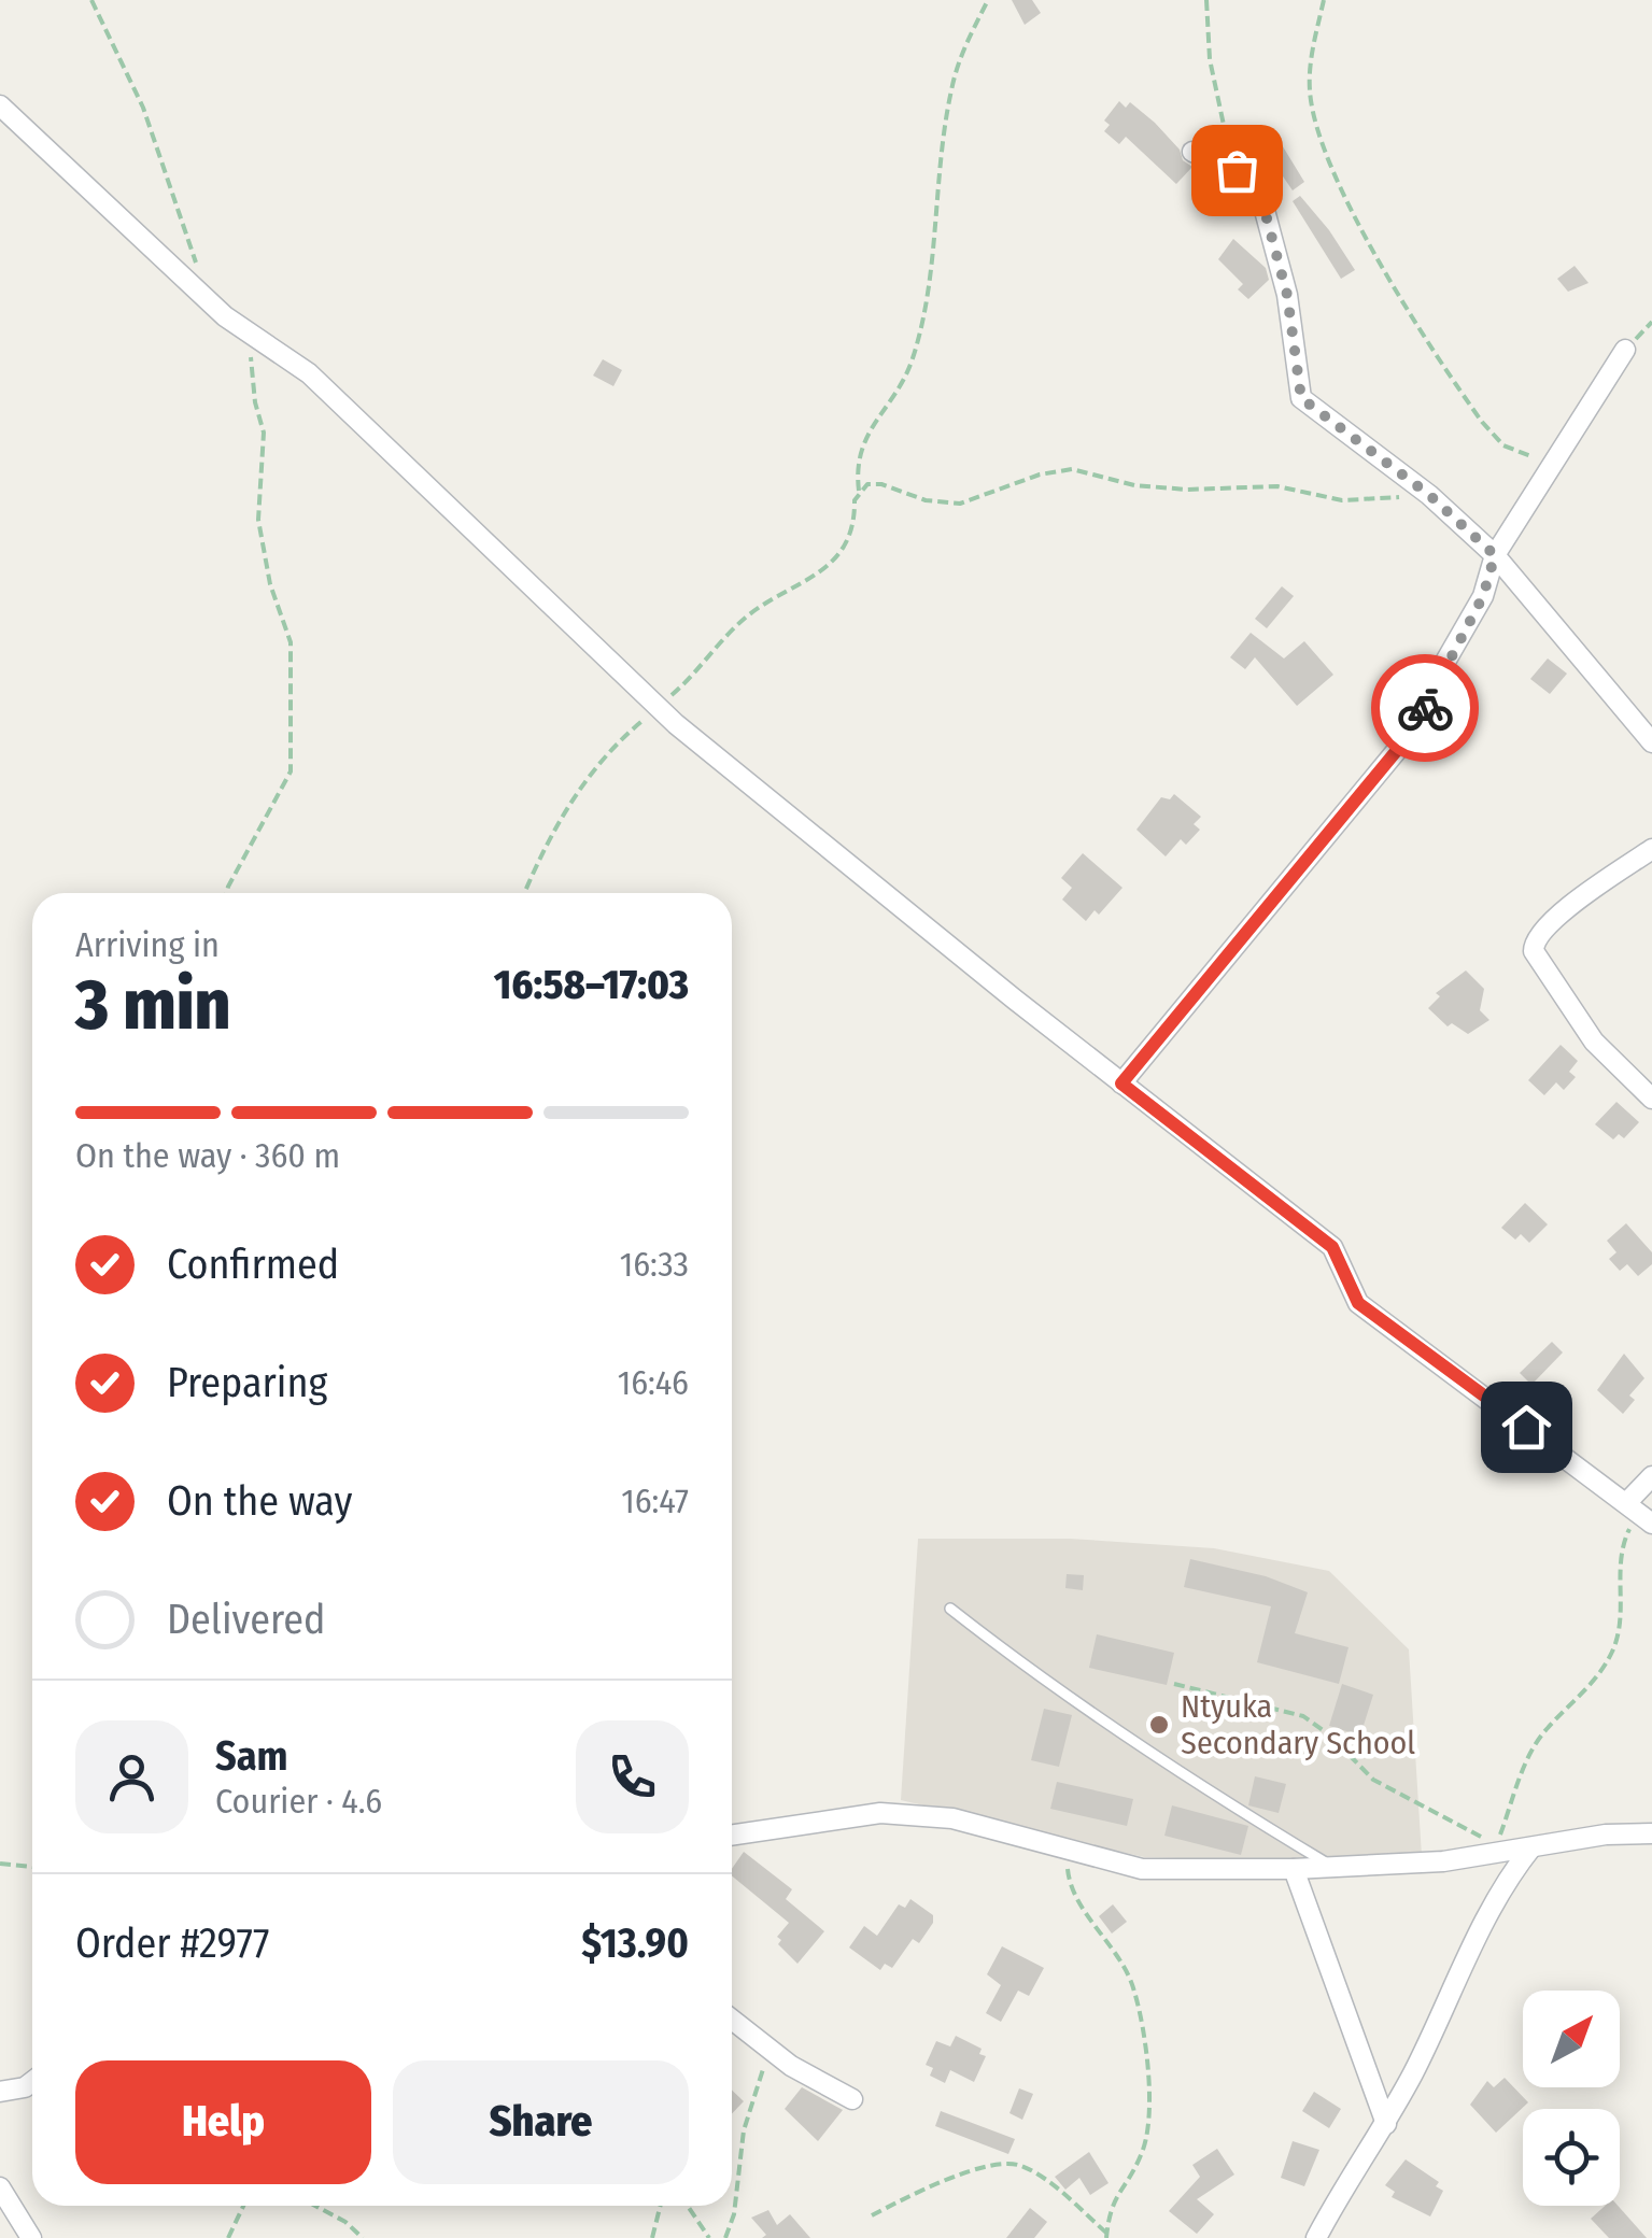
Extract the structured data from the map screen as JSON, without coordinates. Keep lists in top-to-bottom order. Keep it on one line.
{"places":["Ntyuka Secondary School"],"north":"top right","page":{"heading":["3 min","Arriving in","16:58–17:03"],"panel":["Sam","Courier · 4.6","Order #2977","$13.90"],"bar":"On the way · 360 m","list":[["Confirmed","16:33"],["Preparing","16:46"],["On the way","16:47"],"Delivered"],"buttons":["Help","Share"]}}
